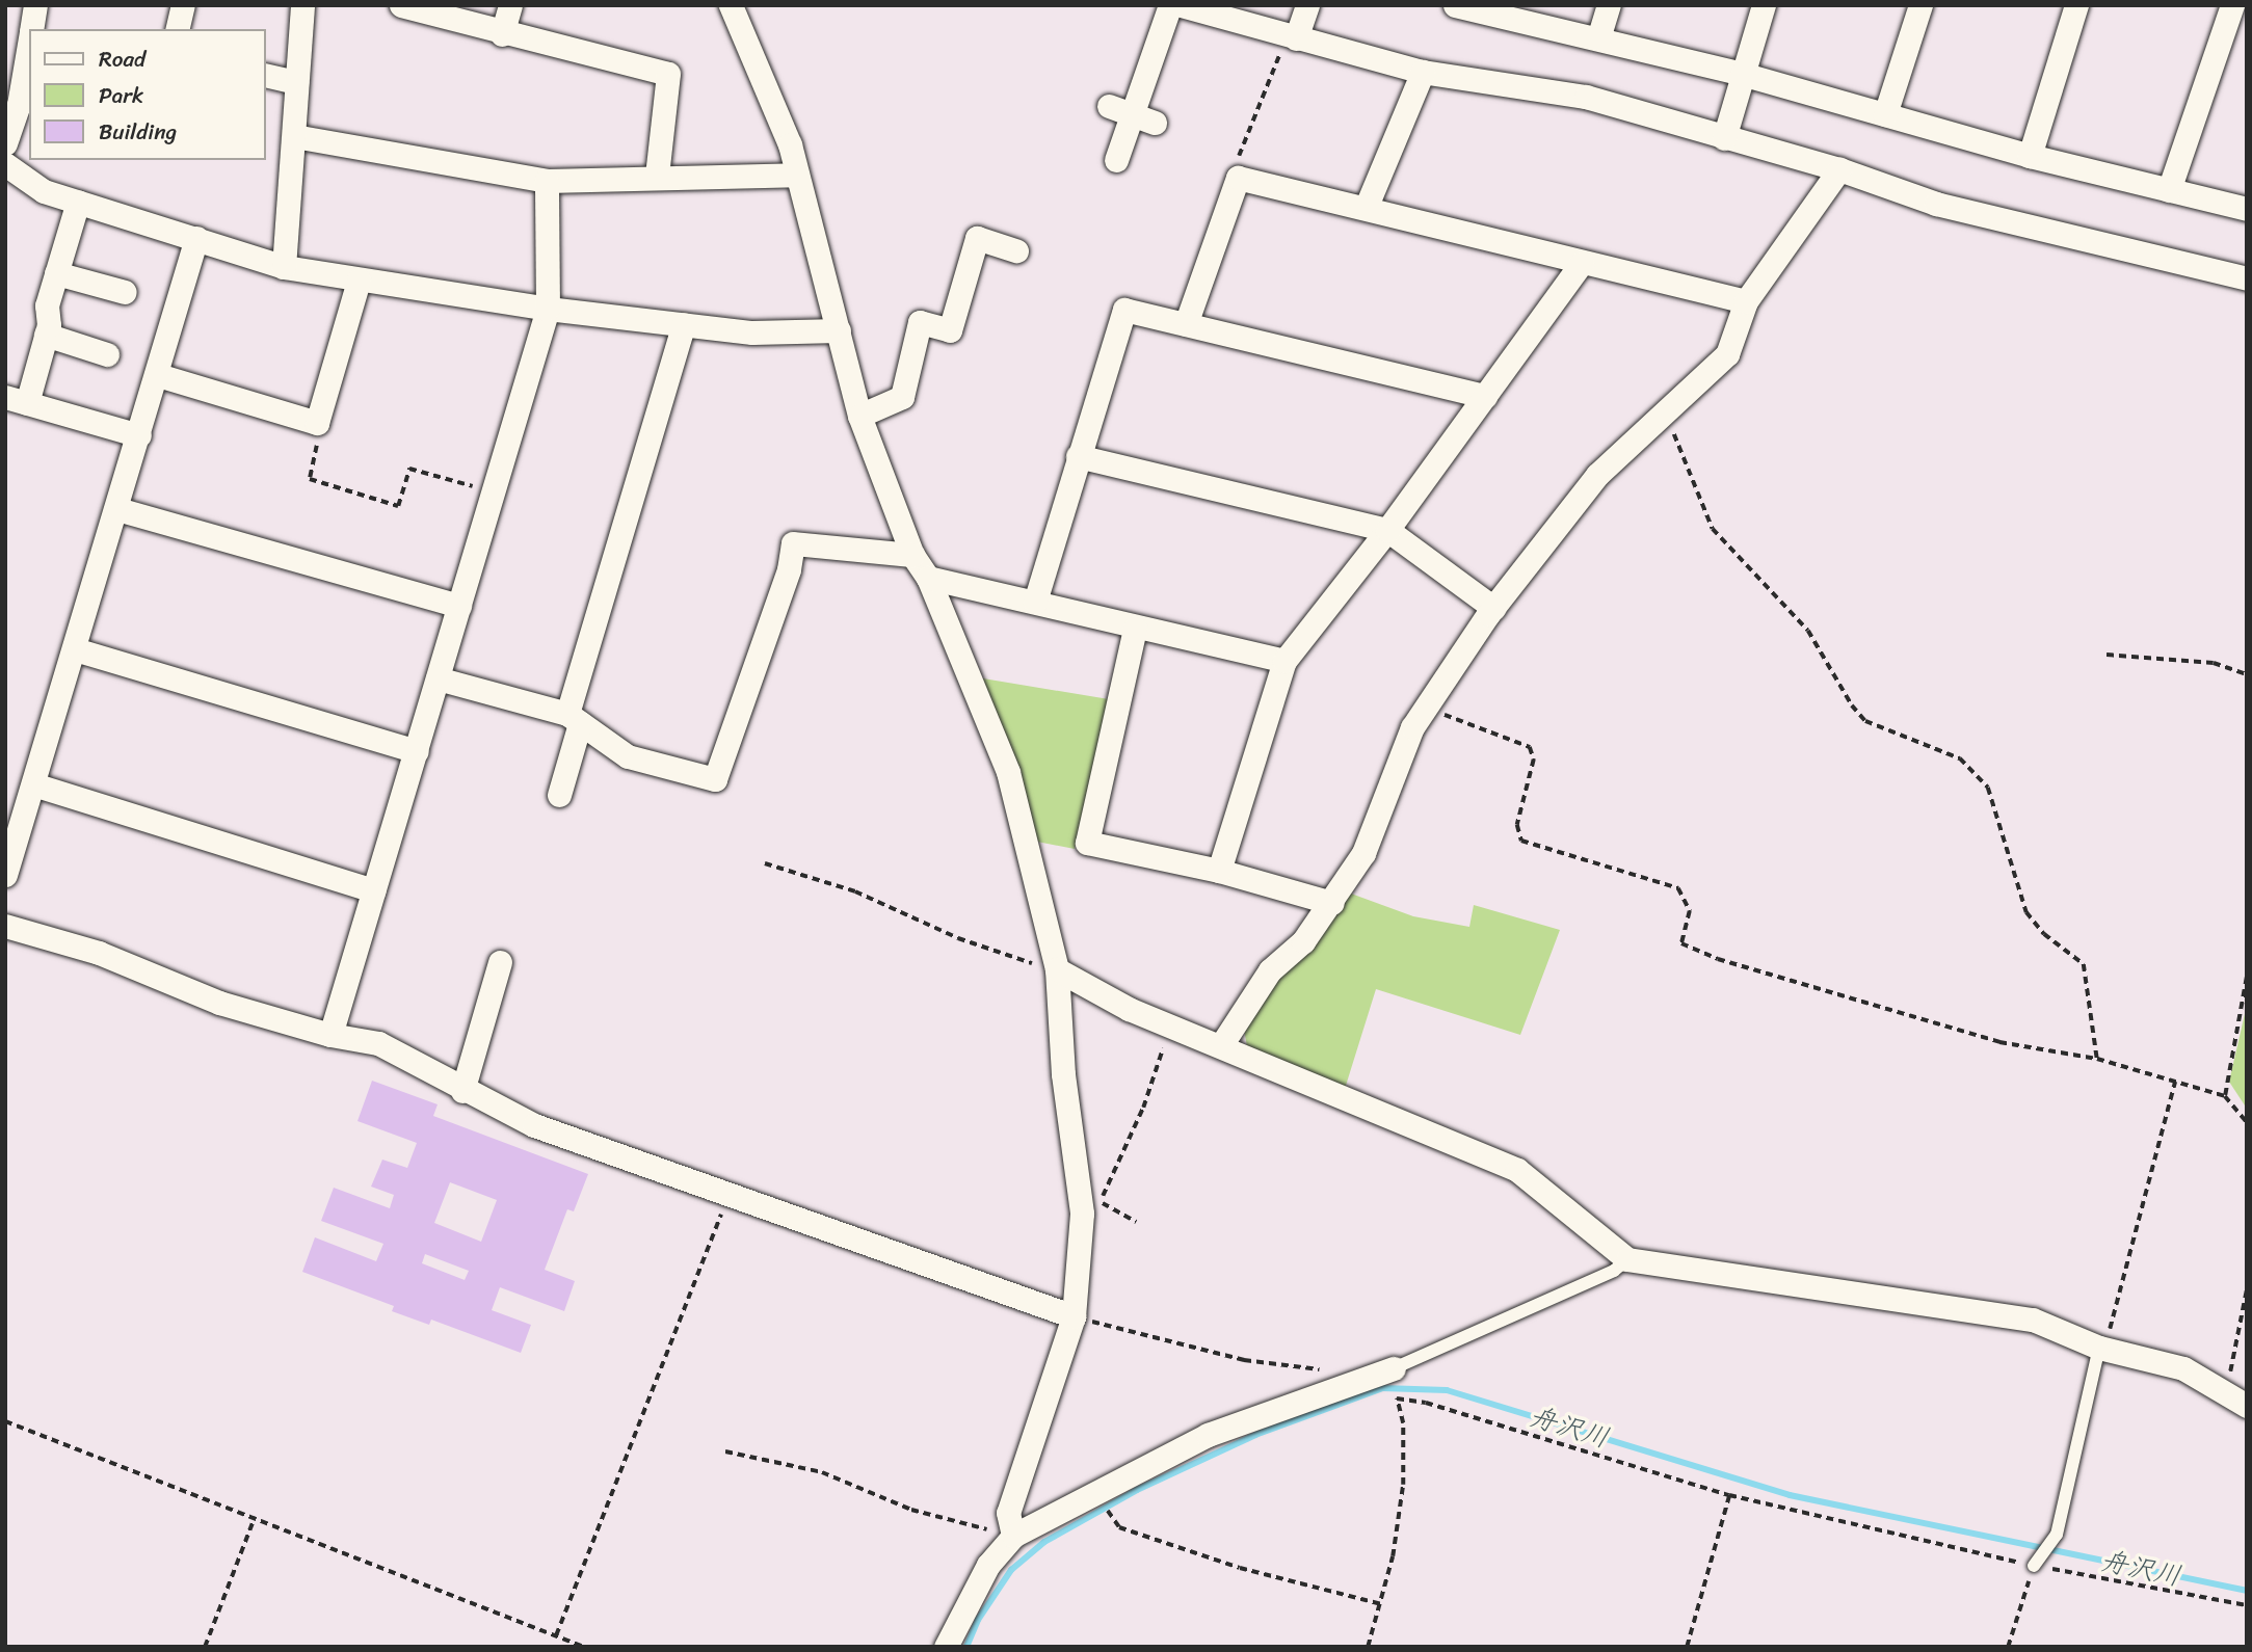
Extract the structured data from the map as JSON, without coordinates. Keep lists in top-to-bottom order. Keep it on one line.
{"water":["舟沢川"],"legend":["Road","Park","Building"]}
